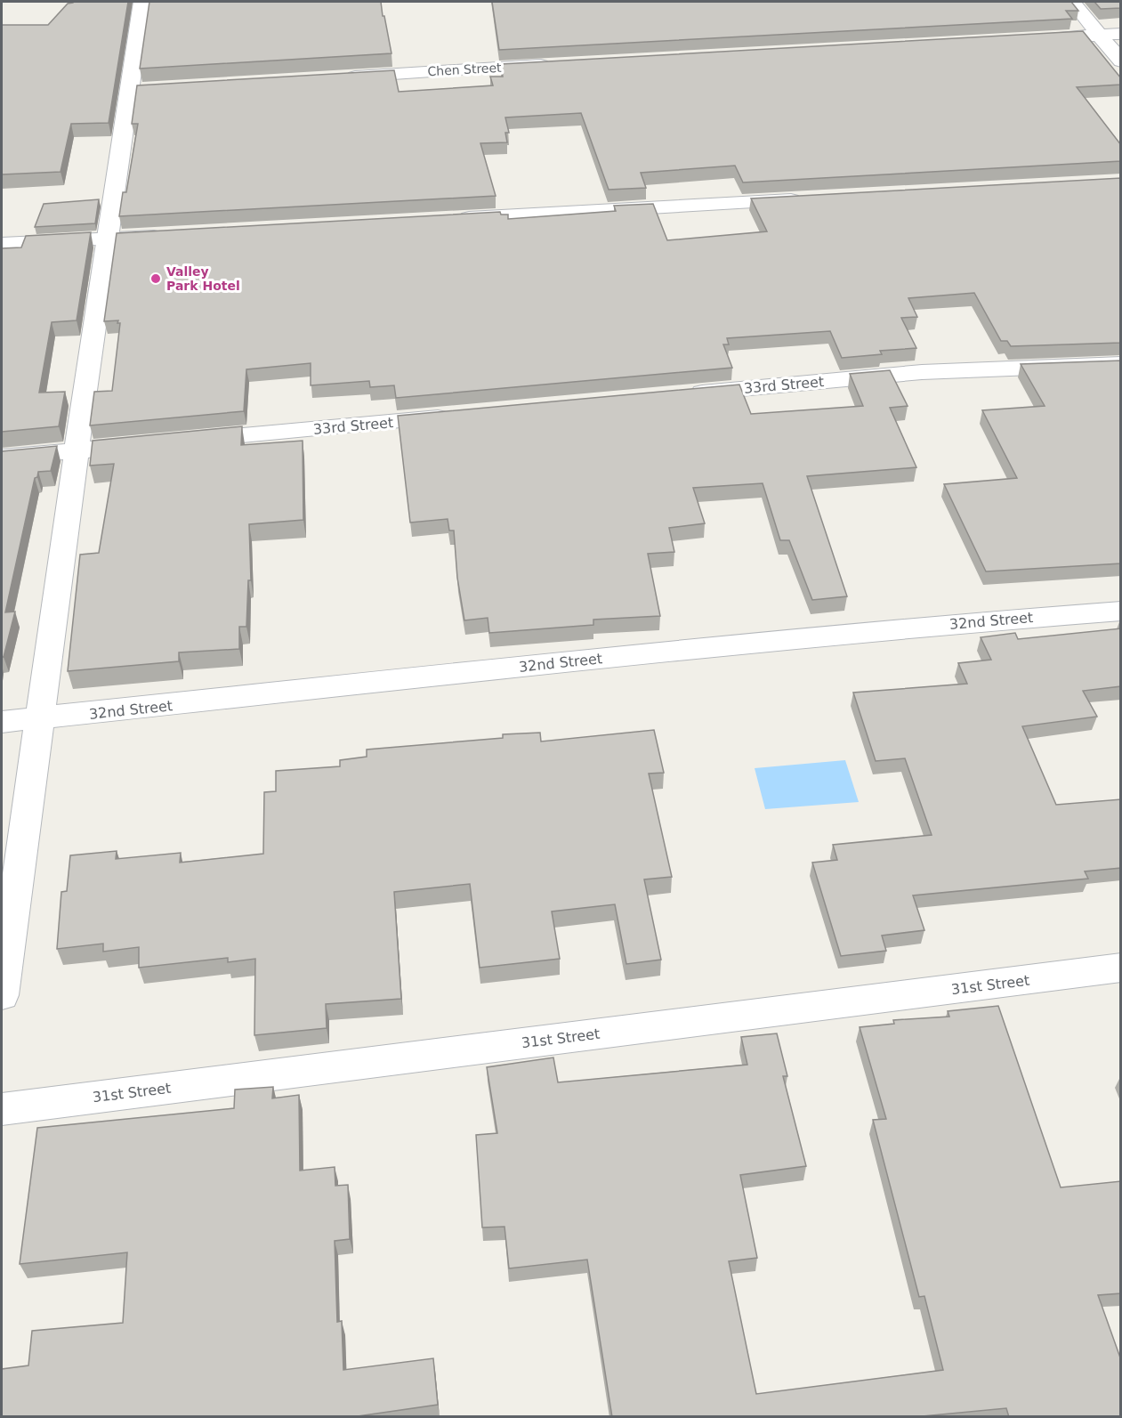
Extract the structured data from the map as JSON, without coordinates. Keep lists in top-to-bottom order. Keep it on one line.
{"streets":{"street":["Chen Street","33rd Street","32nd Street","31st Street"]},"places":["Valley Park Hotel"]}
